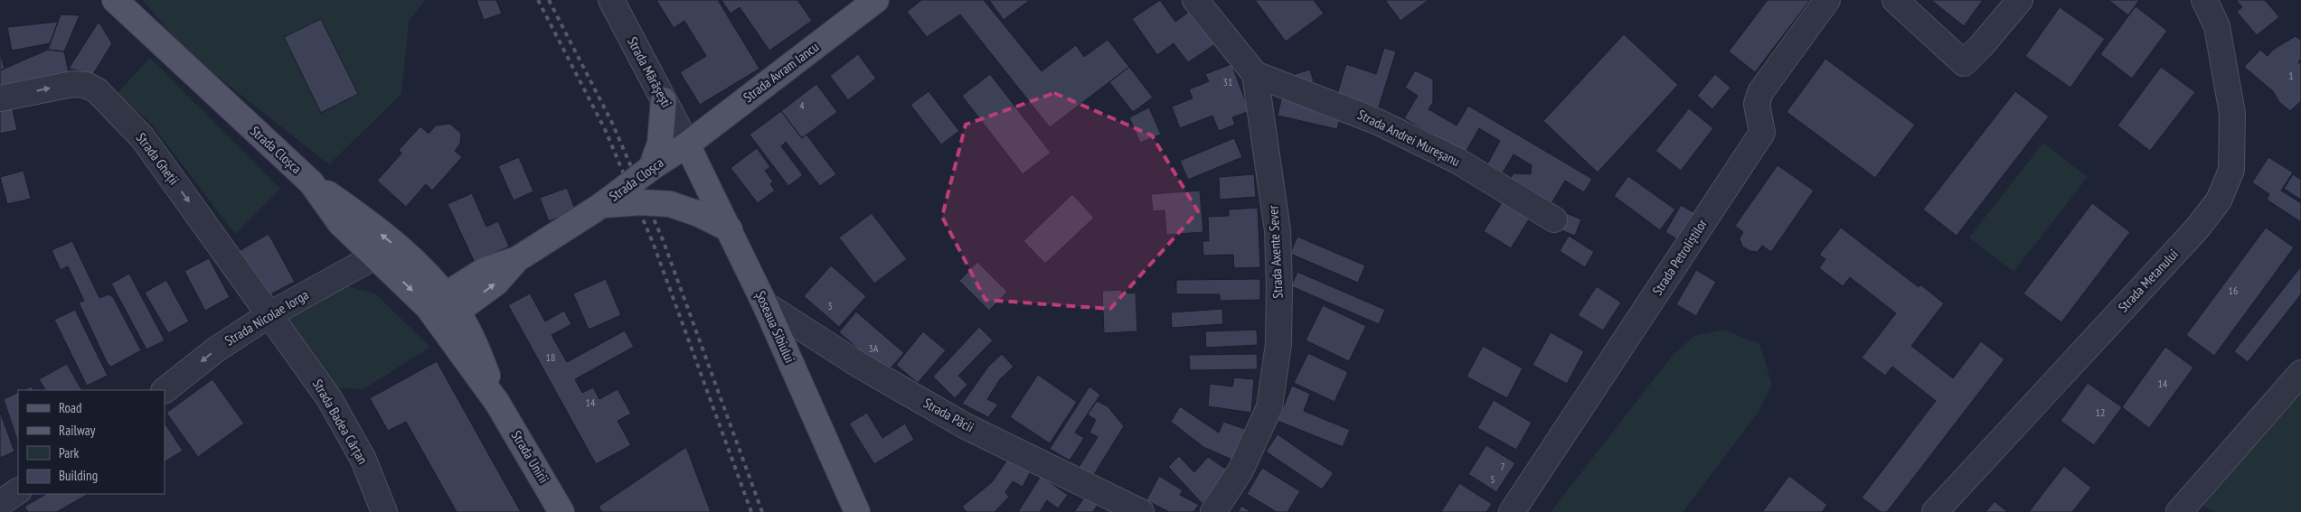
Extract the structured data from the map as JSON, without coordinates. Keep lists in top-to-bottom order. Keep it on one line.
{"streets":{"main road":["Strada Avram Iancu","Strada Cloșca","Șoseaua Sibiului","Strada Unirii"],"street":["Strada Mărășești","Strada Andrei Mureșanu","Strada Gheții","Strada Axente Sever","Strada Petroliștilor","Strada Metanului","Strada Nicolae Iorga","Strada Păcii","Strada Badea Cârțan"]},"crossings":[["Strada Mărășești","Strada Avram Iancu"],["Strada Mărășești","Strada Cloșca"],["Strada Mărășești","Șoseaua Sibiului"],["Strada Avram Iancu","Strada Cloșca"],["Strada Avram Iancu","Șoseaua Sibiului"],["Strada Andrei Mureșanu","Strada Axente Sever"],["Strada Cloșca","Strada Nicolae Iorga"],["Strada Cloșca","Șoseaua Sibiului"],["Strada Cloșca","Strada Unirii"],["Strada Gheții","Strada Nicolae Iorga"],["Strada Gheții","Strada Badea Cârțan"],["Strada Nicolae Iorga","Strada Badea Cârțan"],["Șoseaua Sibiului","Strada Păcii"]],"one_way":["Strada Gheții","Strada Nicolae Iorga"],"house_numbers":["1","31","4","16","3","3A","18","14","14","12","7","5"],"legend":["Road","Railway","Park","Building"]}
